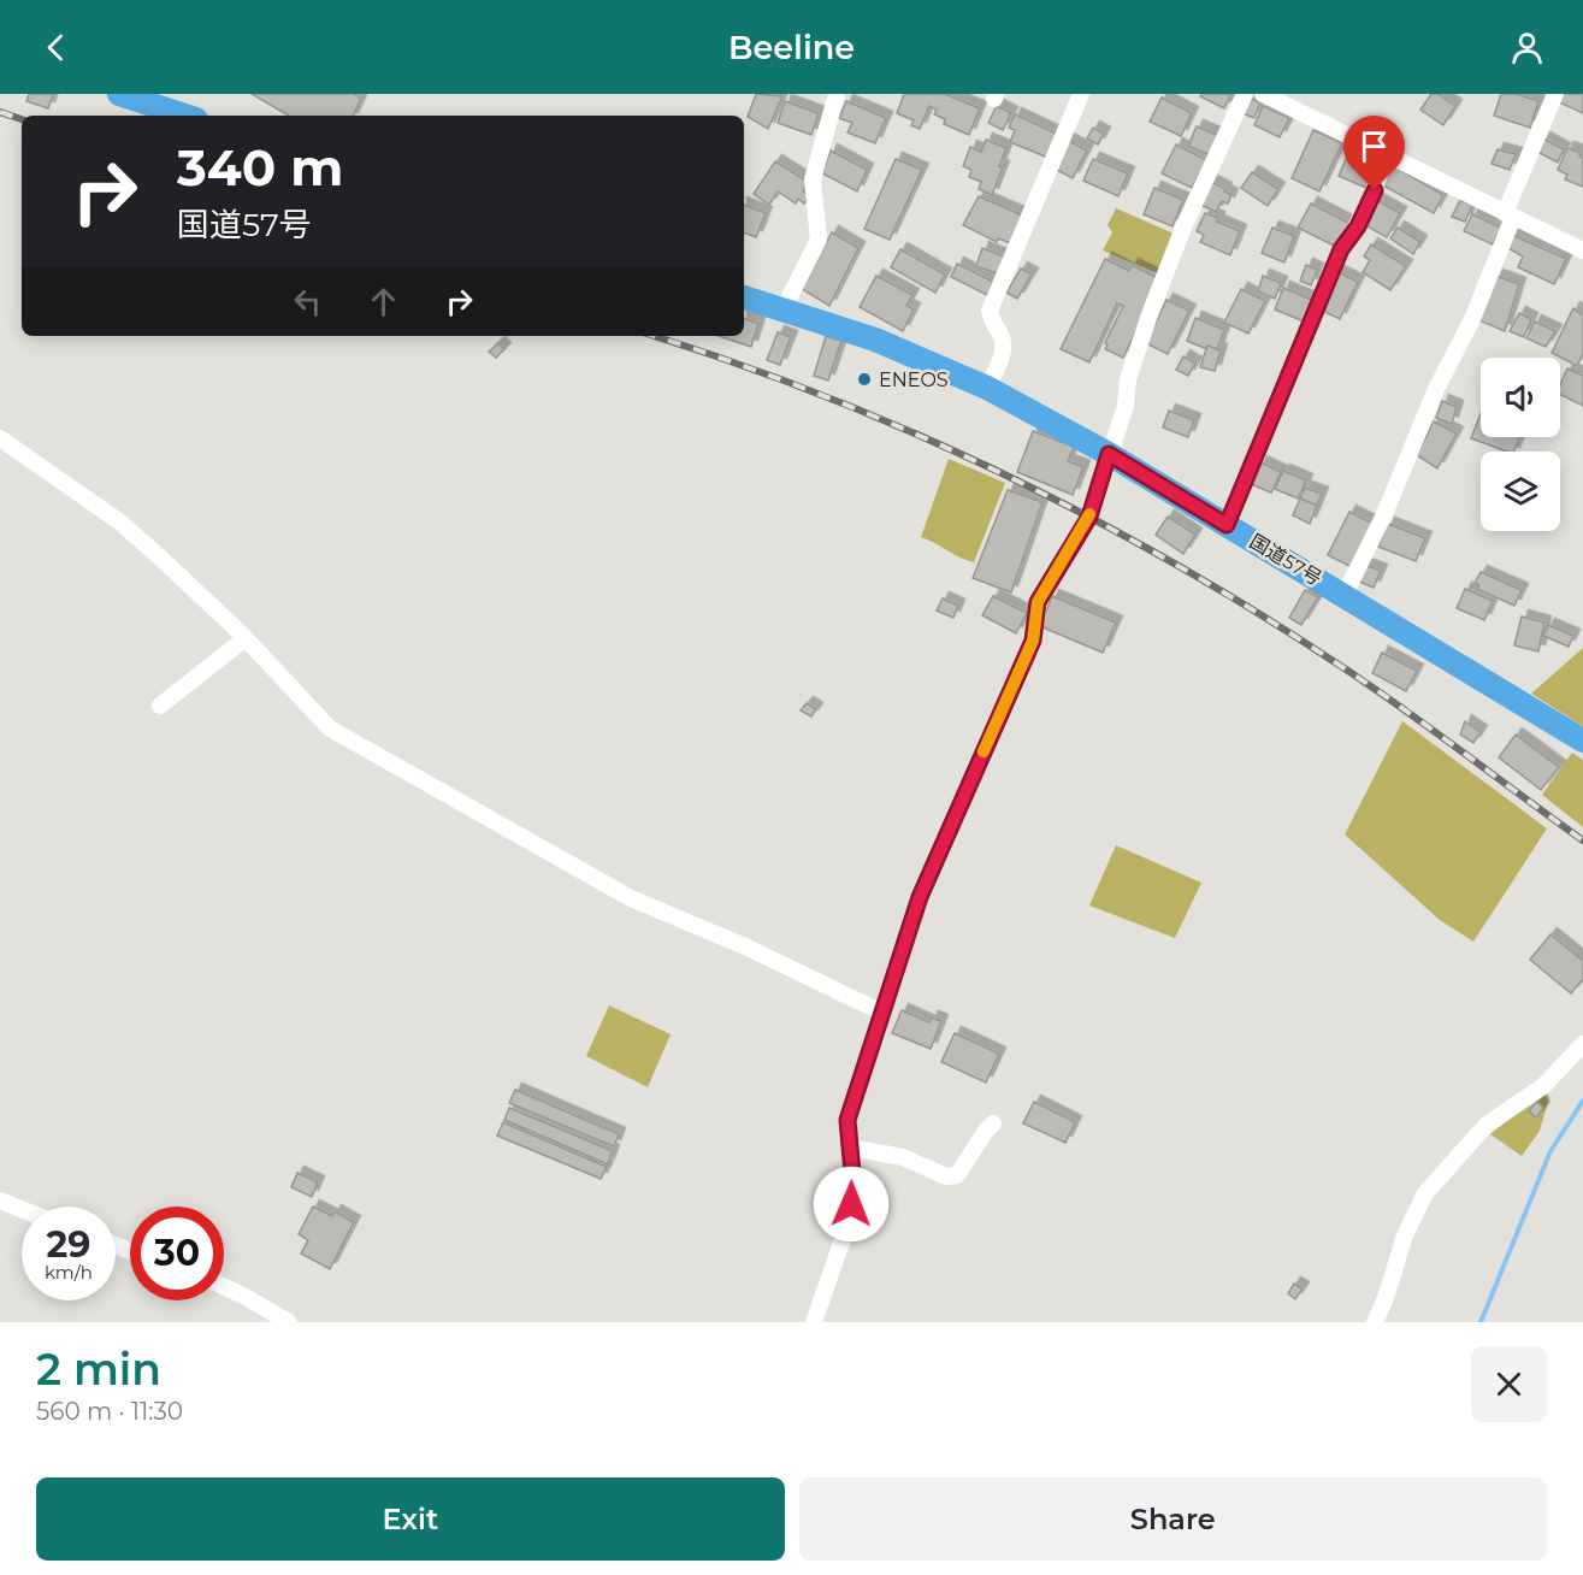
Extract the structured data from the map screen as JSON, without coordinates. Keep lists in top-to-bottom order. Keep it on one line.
{"streets":{"highway":["国道57号"]},"places":["ENEOS"],"page":{"header":"Beeline","turn":["340 m","国道57号"],"speed":"29 km/h","limit":"30","heading":["2 min","560 m · 11:30"],"buttons":["Exit","Share"]}}
